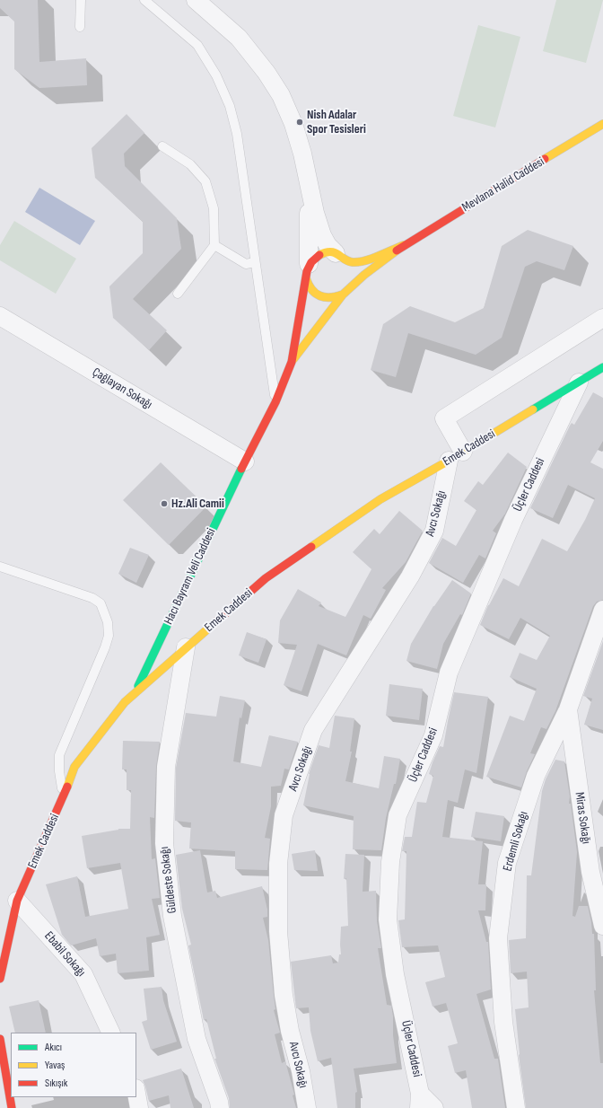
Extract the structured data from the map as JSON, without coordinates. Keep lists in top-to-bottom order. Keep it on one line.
{"streets":{"street":["Mevlana Halid Caddesi","Çağlayan Sokağı","Emek Caddesi","Üçler Caddesi","Avcı Sokağı","Hacı Bayram Veli Caddesi","Miras Sokağı","Erdemli Sokağı","Güldeste Sokağı","Ebabil Sokağı"]},"crossings":[["Çağlayan Sokağı","Hacı Bayram Veli Caddesi"],["Emek Caddesi","Üçler Caddesi"],["Emek Caddesi","Avcı Sokağı"],["Emek Caddesi","Hacı Bayram Veli Caddesi"],["Emek Caddesi","Güldeste Sokağı"],["Emek Caddesi","Ebabil Sokağı"],["Miras Sokağı","Erdemli Sokağı"]],"places":["Nish Adalar Spor Tesisleri","Hz.Ali Camii"],"legend":["Akıcı","Yavaş","Sıkışık"]}
